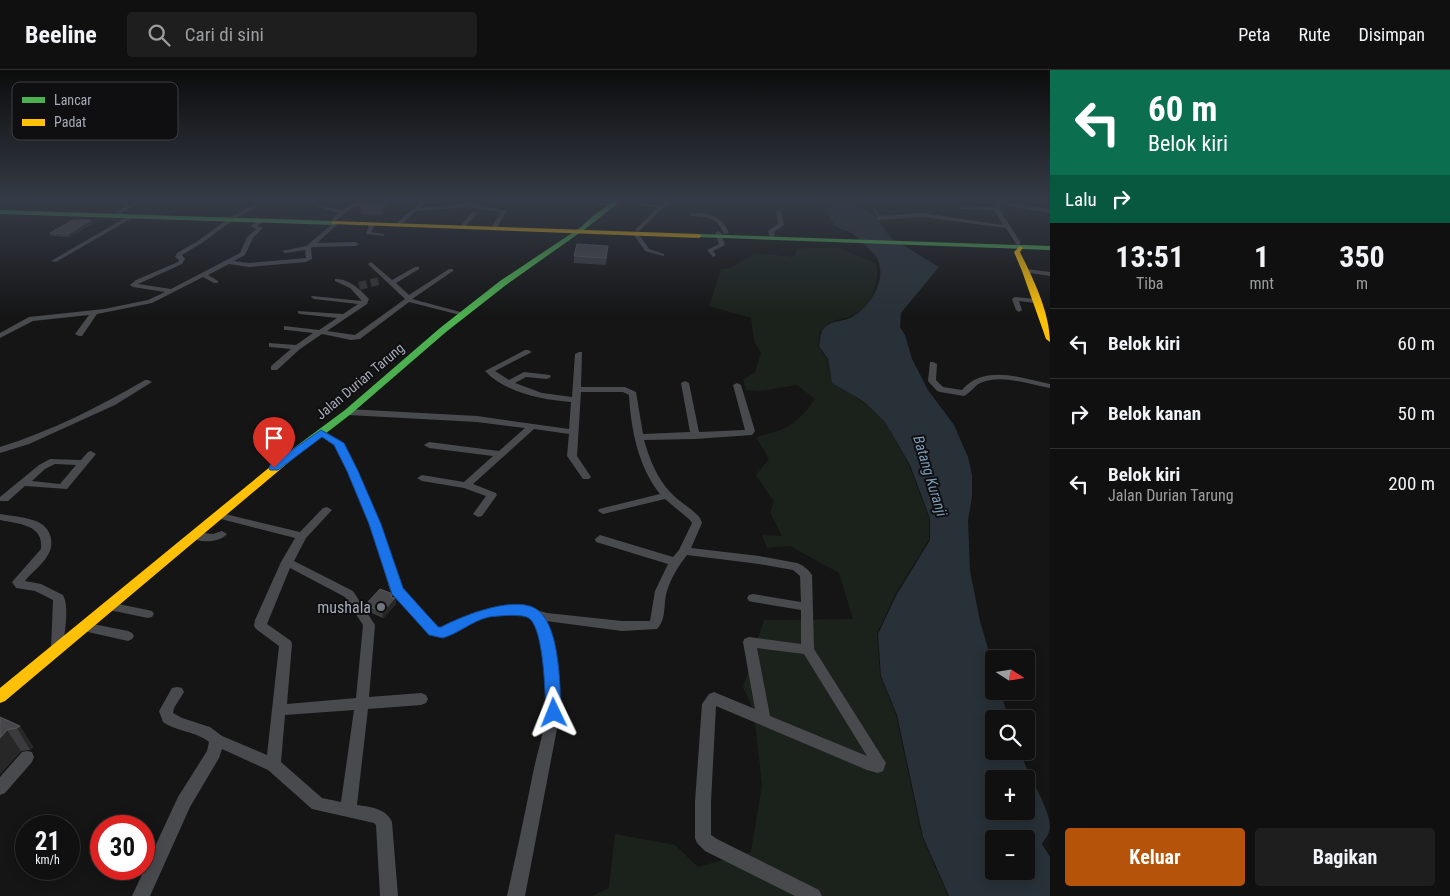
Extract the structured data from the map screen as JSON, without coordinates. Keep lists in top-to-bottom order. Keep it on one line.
{"streets":{"main road":["Jalan Durian Tarung"]},"water":["Batang Kuranji"],"places":["mushala"],"legend":["Lancar","Padat"],"north":"right","page":{"header":"Beeline","search":"Cari di sini","nav":["Peta","Rute","Disimpan"],"turn":["60 m","Belok kiri"],"then":"Lalu","eta":["13:51","Tiba","1","mnt","350","m"],"list":[{"name":"Belok kiri","value":"60 m"},{"name":"Belok kanan","value":"50 m"},{"name":"Belok kiri","note":"Jalan Durian Tarung","value":"200 m"}],"map_buttons":["+","−"],"speed":"21 km/h","limit":"30","buttons":["Keluar","Bagikan"]}}
